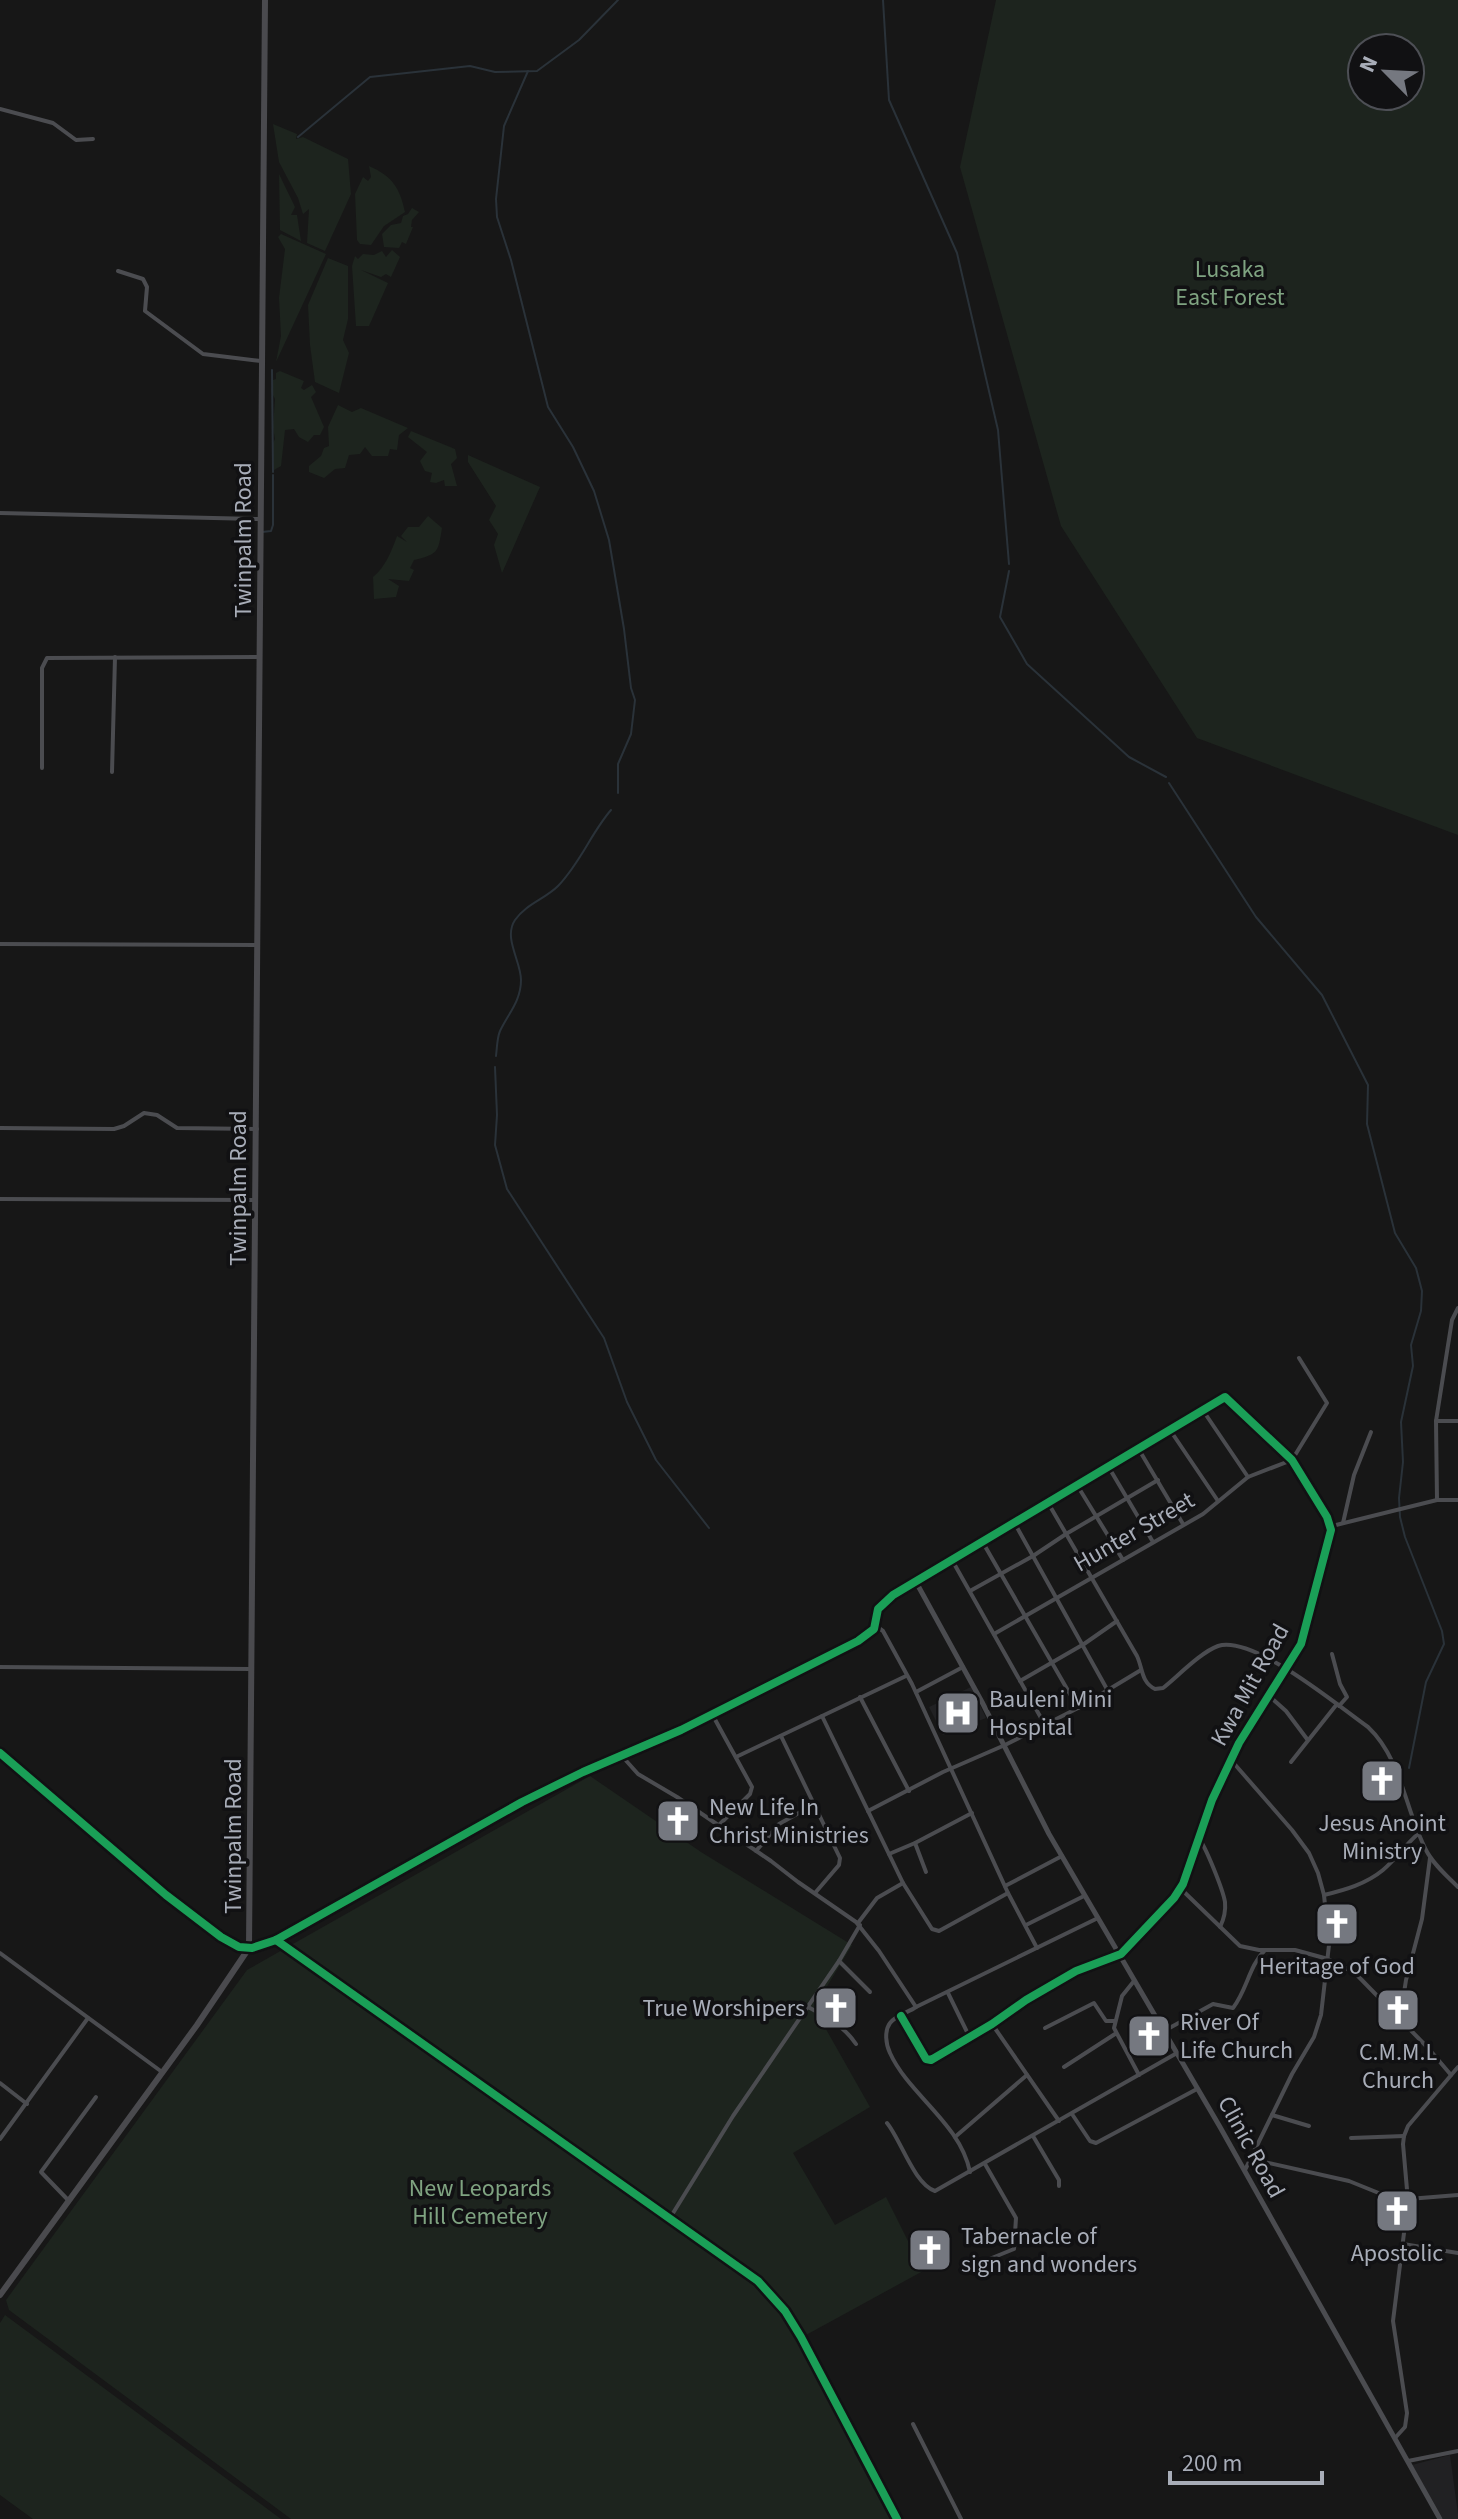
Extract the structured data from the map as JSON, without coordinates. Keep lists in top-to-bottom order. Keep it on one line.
{"streets":{"main road":["Twinpalm Road"],"street":["Hunter Street","Kwa Mit Road","Clinic Road"]},"crossings":[["Kwa Mit Road","Clinic Road"]],"parks":["Lusaka East Forest","New Leopards Hill Cemetery"],"places":{"hospital":["Bauleni Mini Hospital"],"church":["Jesus Anoint Ministry","New Life In Christ Ministries","Heritage of God","True Worshipers","C.M.M.L Church","River Of Life Church","Apostolic","Tabernacle of sign and wonders"]},"scale_bar":"200 m","north":"top left"}
